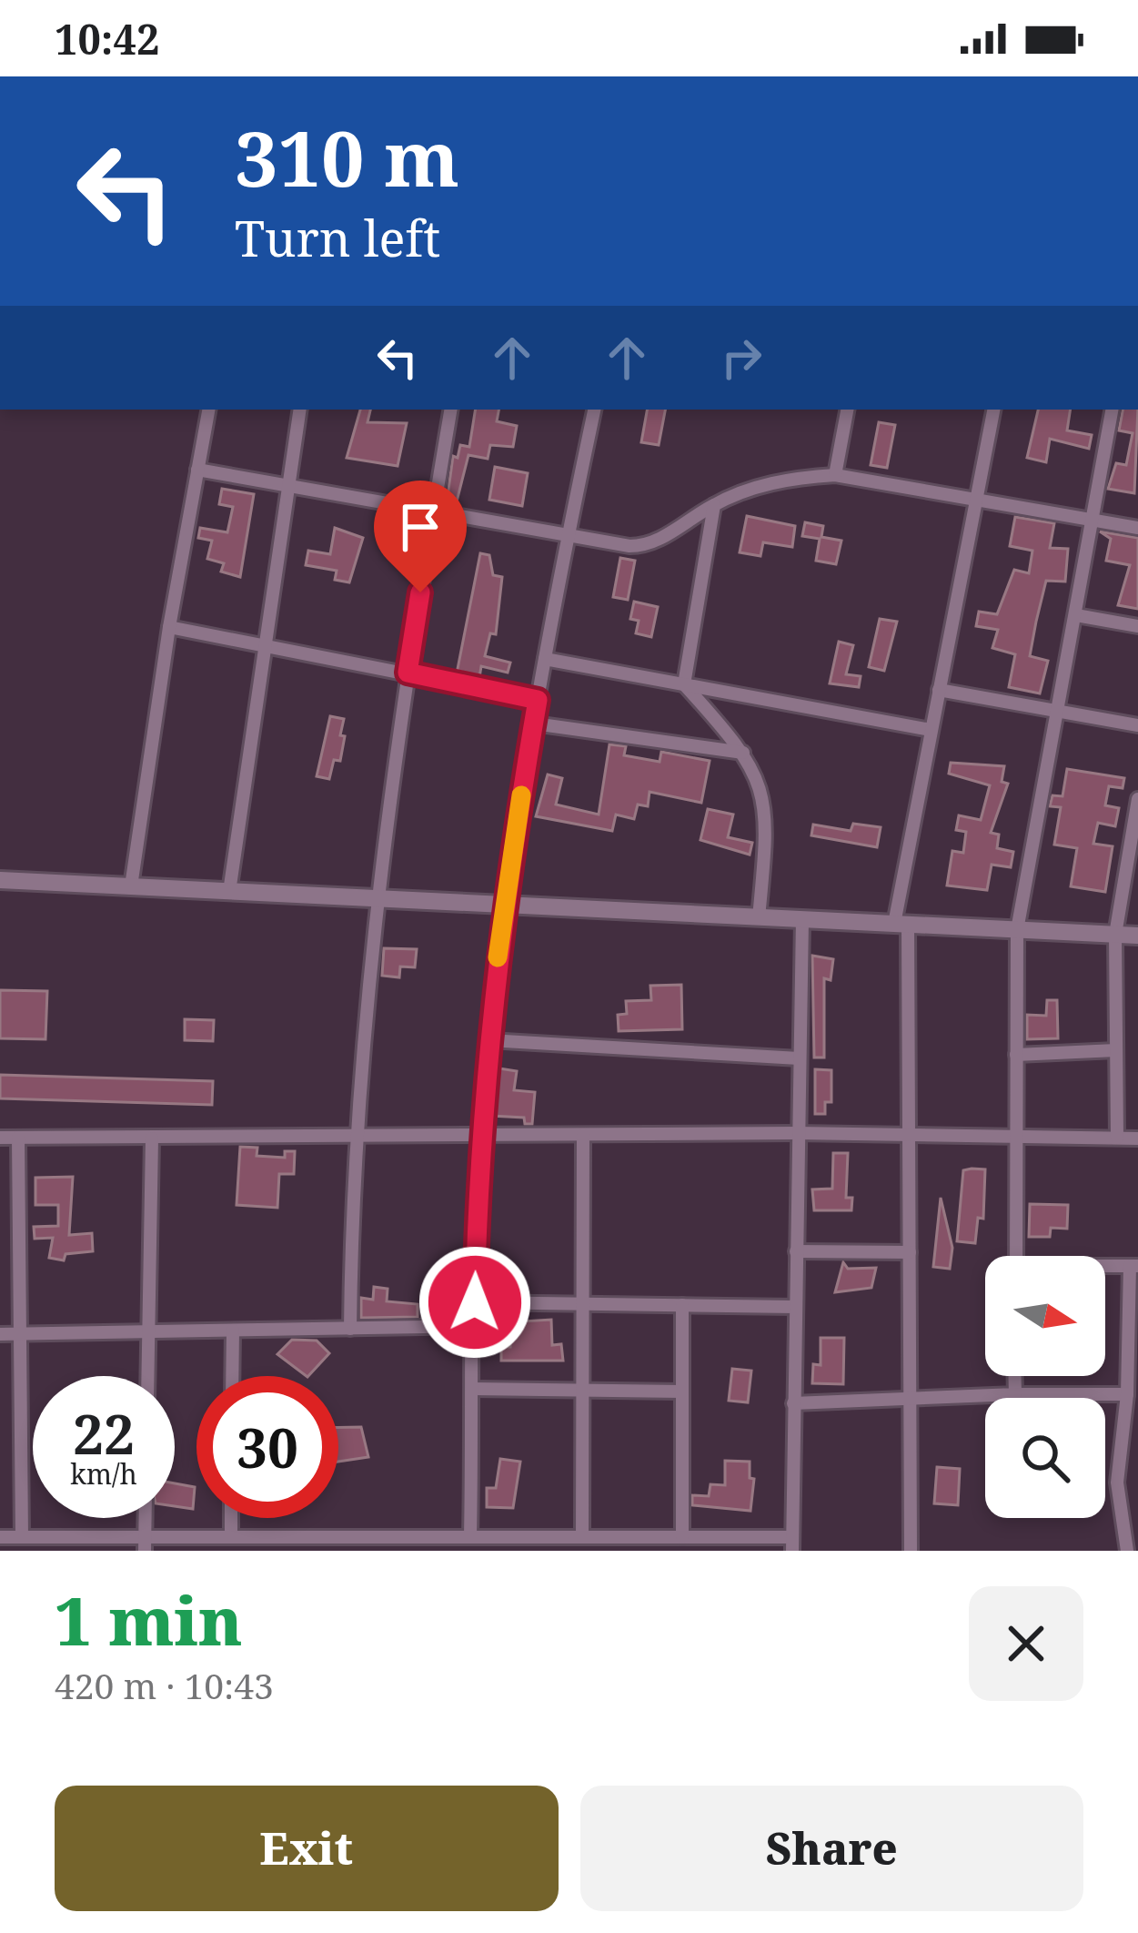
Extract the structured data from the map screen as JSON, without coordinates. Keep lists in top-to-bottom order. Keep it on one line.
{"north":"right","page":{"status":"10:42","turn":["310 m","Turn left"],"speed":"22 km/h","limit":"30","heading":["1 min","420 m · 10:43"],"buttons":["Exit","Share"]}}
